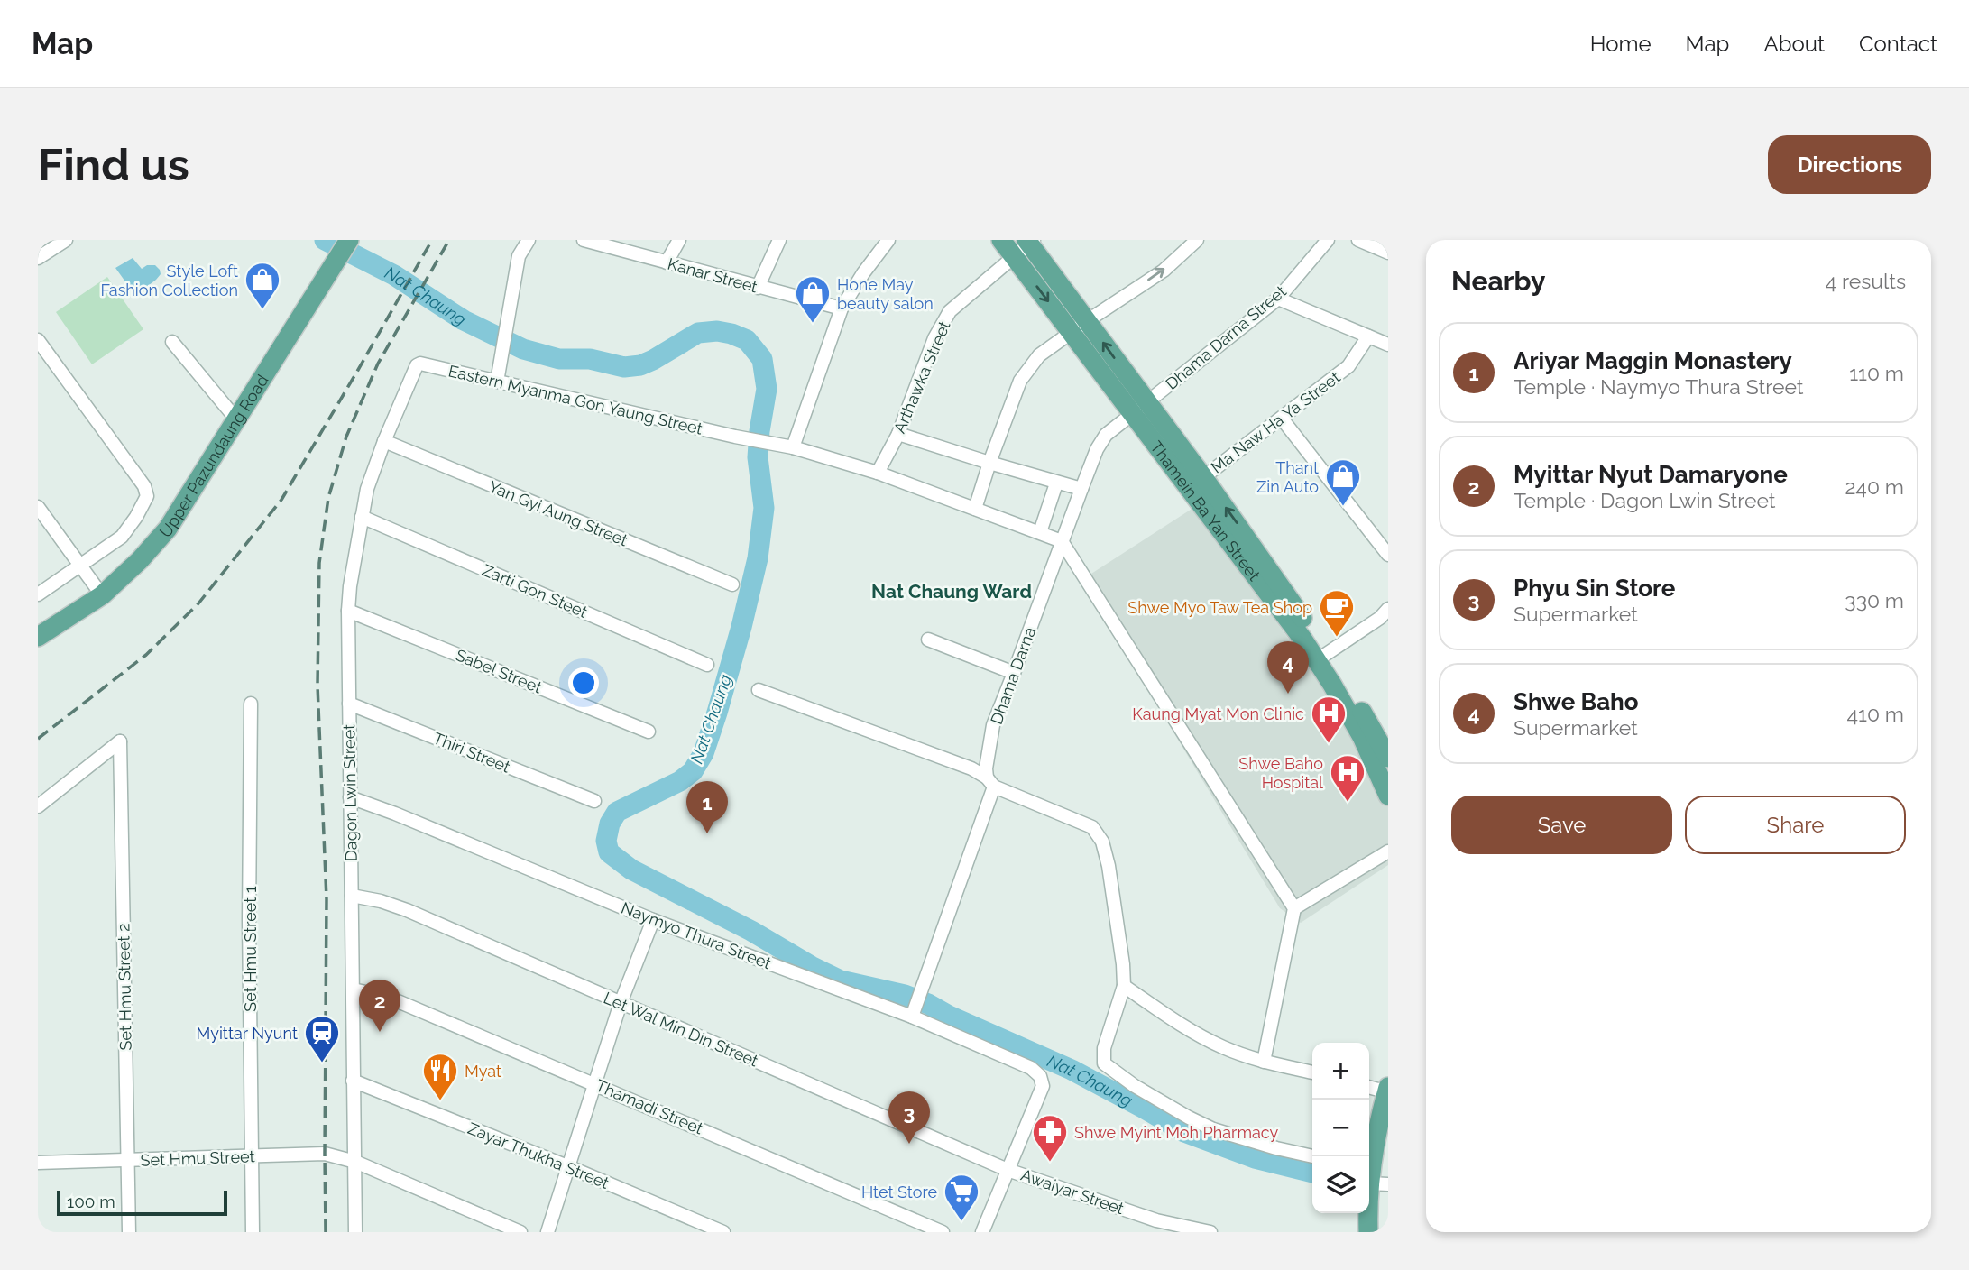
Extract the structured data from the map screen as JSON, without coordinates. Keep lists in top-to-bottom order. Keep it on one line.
{"streets":{"main road":["Upper Pazundaung Road","Thamein Ba Yan Street"],"street":["Kanar Street","Dhama Darna Street","Arthawka Street","Eastern Myanma Gon Yaung Street","Ma Naw Ha Ya Street","Yan Gyi Aung Street","Zarti Gon Steet","Sabel Street","Dhama Darna","Thiri Street","Dagon Lwin Street","Naymyo Thura Street","Set Hmu Street 1","Set Hmu Street 2","Let Wal Min Din Street","Thamadi Street","Zayar Thukha Street","Set Hmu Street","Awaiyar Street"]},"crossings":[["Dhama Darna Street","Eastern Myanma Gon Yaung Street"],["Dhama Darna Street","Thamein Ba Yan Street"],["Dhama Darna Street","Dhama Darna"],["Arthawka Street","Eastern Myanma Gon Yaung Street"],["Arthawka Street","Thamein Ba Yan Street"],["Eastern Myanma Gon Yaung Street","Dhama Darna"],["Eastern Myanma Gon Yaung Street","Dagon Lwin Street"],["Ma Naw Ha Ya Street","Thamein Ba Yan Street"],["Yan Gyi Aung Street","Dagon Lwin Street"],["Zarti Gon Steet","Dagon Lwin Street"],["Sabel Street","Dagon Lwin Street"],["Dhama Darna","Naymyo Thura Street"],["Thiri Street","Dagon Lwin Street"],["Dagon Lwin Street","Naymyo Thura Street"],["Dagon Lwin Street","Let Wal Min Din Street"],["Dagon Lwin Street","Thamadi Street"],["Dagon Lwin Street","Zayar Thukha Street"],["Dagon Lwin Street","Set Hmu Street"],["Naymyo Thura Street","Let Wal Min Din Street"],["Naymyo Thura Street","Awaiyar Street"],["Set Hmu Street 1","Set Hmu Street"],["Set Hmu Street 2","Set Hmu Street"],["Let Wal Min Din Street","Awaiyar Street"]],"districts":["Nat Chaung Ward"],"water":["Nat Chaung"],"places":{"shop":["Style Loft Fashion Collection","Hone May beauty salon","Thant Zin Auto"],"cafe":["Shwe Myo Taw Tea Shop"],"hospital":["Kaung Myat Mon Clinic","Shwe Baho Hospital"],"station":["Myittar Nyunt"],"restaurant":["Myat"],"pharmacy":["Shwe Myint Moh Pharmacy"],"supermarket":["Htet Store"]},"scale_bar":"100 m","page":{"header":"Map","nav":["Home","Map","About","Contact"],"buttons":["Directions",["Save","Share"]],"title":"Find us","heading":["Nearby","4 results"],"list":[{"mark":"1","name":"Ariyar Maggin Monastery","note":"Temple · Naymyo Thura Street","value":"110 m"},{"mark":"2","name":"Myittar Nyut Damaryone","note":"Temple · Dagon Lwin Street","value":"240 m"},{"mark":"3","name":"Phyu Sin Store","note":"Supermarket","value":"330 m"},{"mark":"4","name":"Shwe Baho","note":"Supermarket","value":"410 m"}],"pins":["4","1","2","3"],"map_buttons":["+","−"],"scale":"100 m"}}
